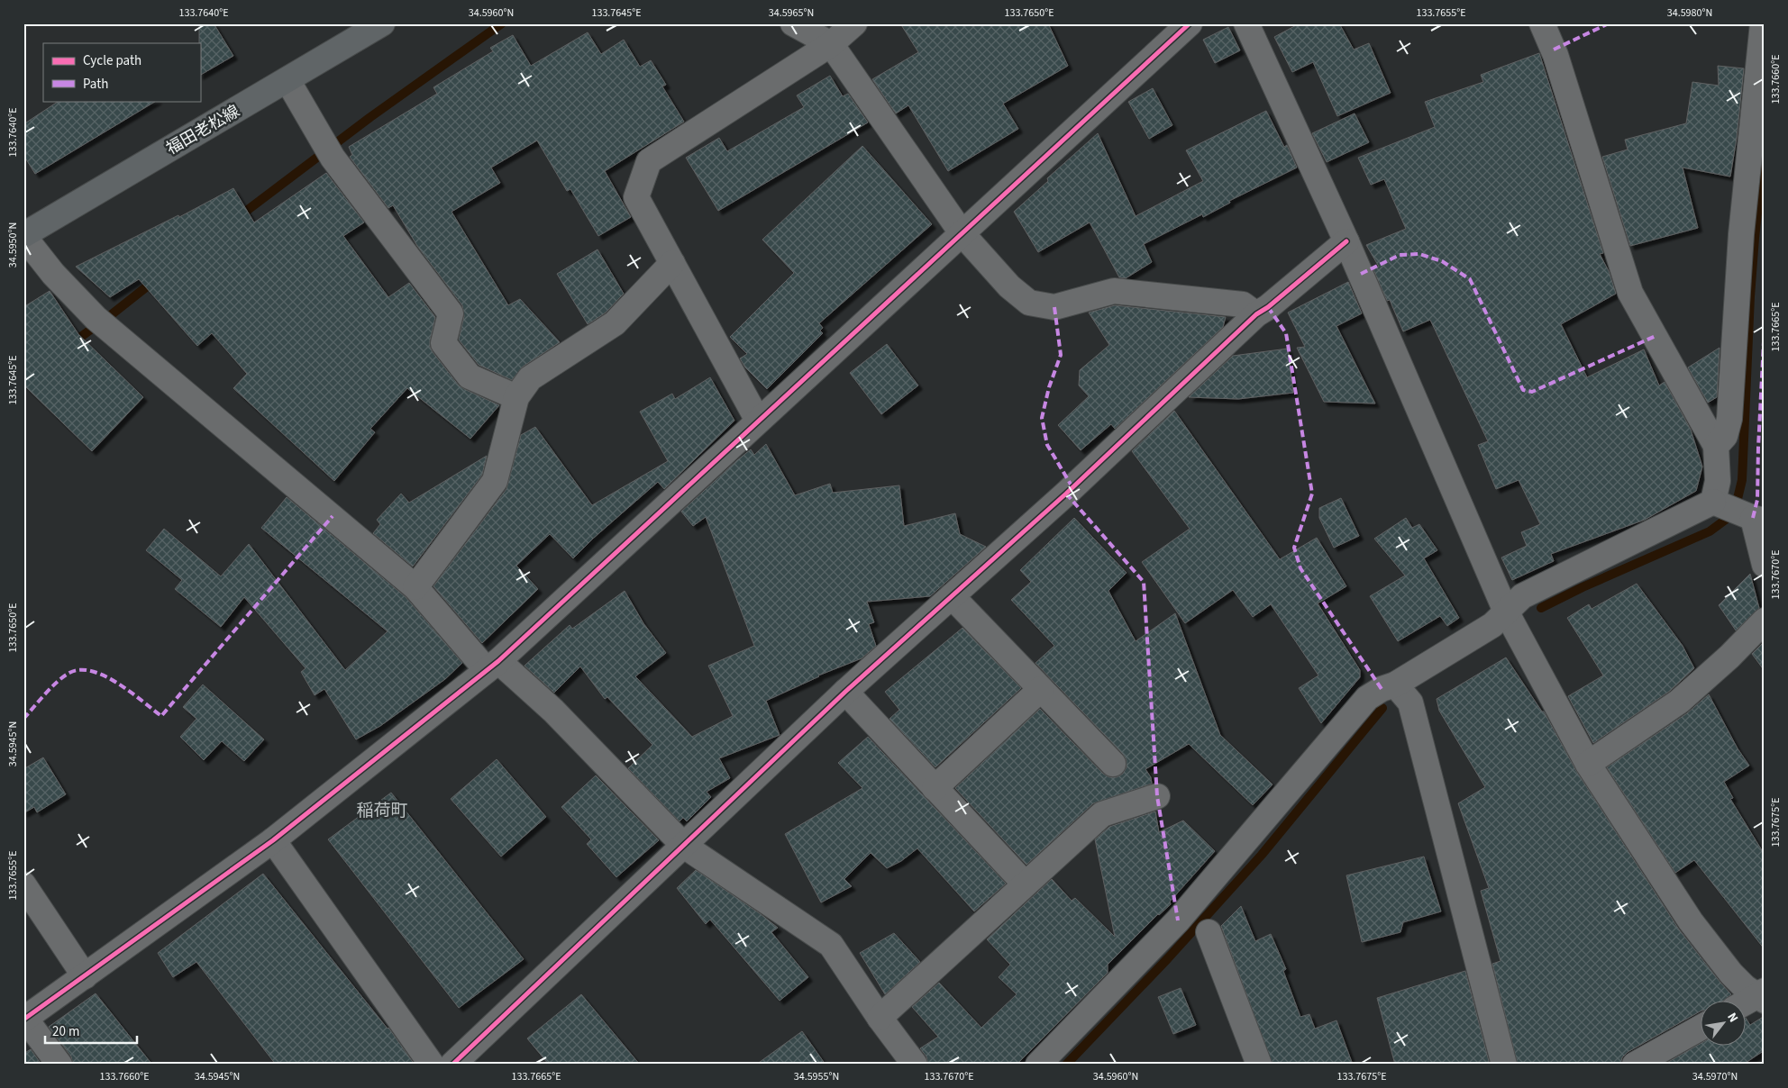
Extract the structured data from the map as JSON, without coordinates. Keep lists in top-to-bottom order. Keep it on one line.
{"streets":{"main road":["福田老松線"]},"districts":["稲荷町"],"legend":["Cycle path","Path"],"scale_bar":"20 m","north":"top right","coordinates":["133.7640°E","34.5960°N","133.7645°E","34.5965°N","133.7650°E","133.7655°E","34.5980°N","133.7660°E","34.5950°N","133.7665°E","133.7670°E","34.5945°N","133.7675°E","34.5955°N","34.5970°N"]}
